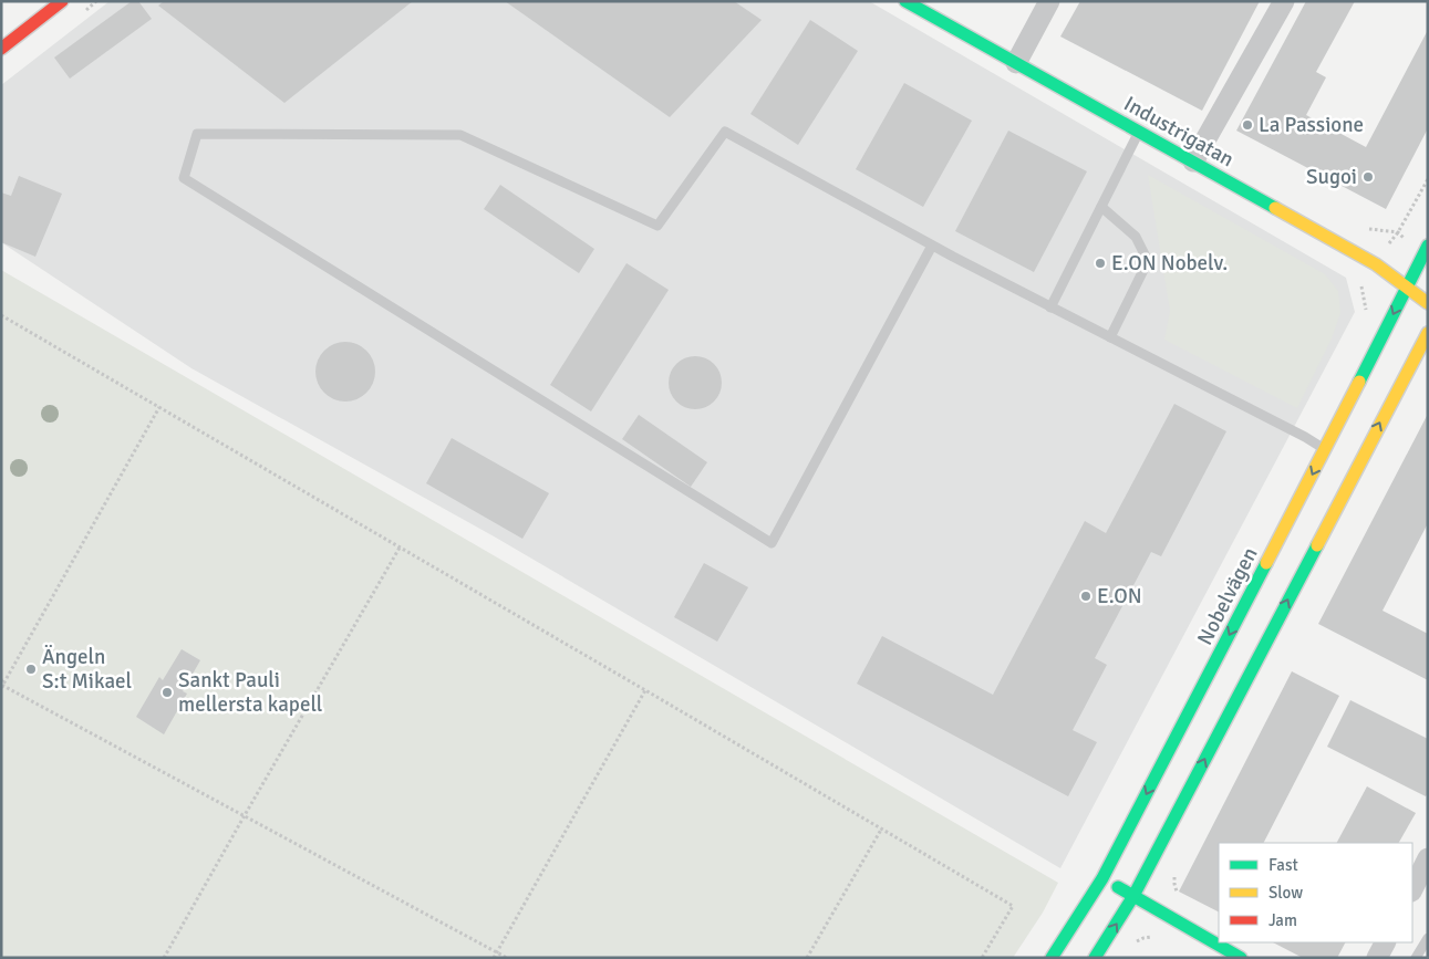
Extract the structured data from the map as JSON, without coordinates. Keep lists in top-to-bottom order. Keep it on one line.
{"streets":{"main road":["Industrigatan","Nobelvägen"]},"crossings":[["Industrigatan","Nobelvägen"]],"places":["La Passione","Sugoi","E.ON Nobelv.","E.ON","Ängeln S:t Mikael","Sankt Pauli mellersta kapell"],"legend":["Fast","Slow","Jam"]}
